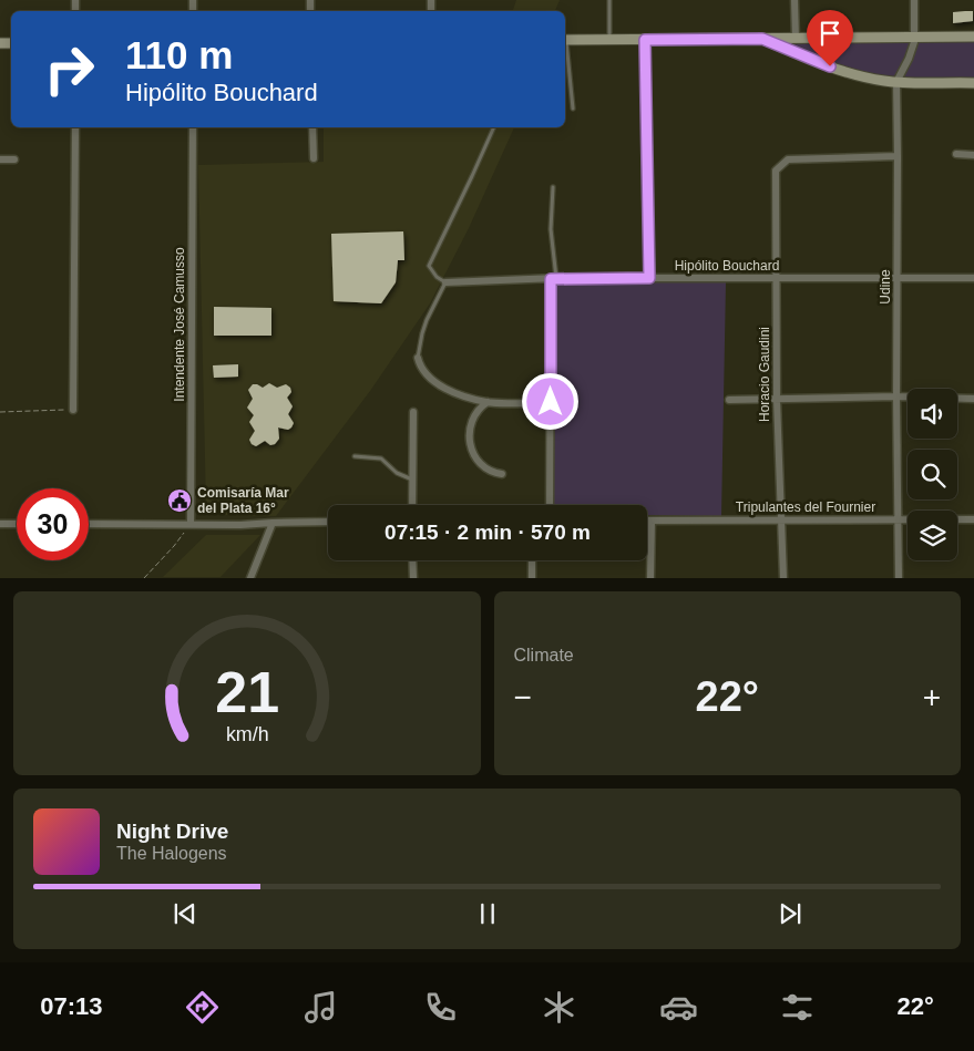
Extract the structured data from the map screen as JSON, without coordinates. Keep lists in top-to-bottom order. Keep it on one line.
{"streets":{"street":["Hipólito Bouchard","Udine","Intendente José Camusso","Horacio Gaudini","Tripulantes del Fournier"]},"crossings":[["Hipólito Bouchard","Udine"],["Hipólito Bouchard","Horacio Gaudini"],["Udine","Horacio Gaudini"],["Udine","Tripulantes del Fournier"],["Horacio Gaudini","Tripulantes del Fournier"]],"places":{"public building":["Comisaría Mar del Plata 16°"]},"page":{"turn":["110 m","Hipólito Bouchard"],"limit":"30","trip":"07:15 · 2 min · 570 m","tile":"Climate","heat":["−","22°","+"],"song":["Night Drive","The Halogens"],"tabs":["07:13","22°"],"gauge":["21","km/h"]}}
